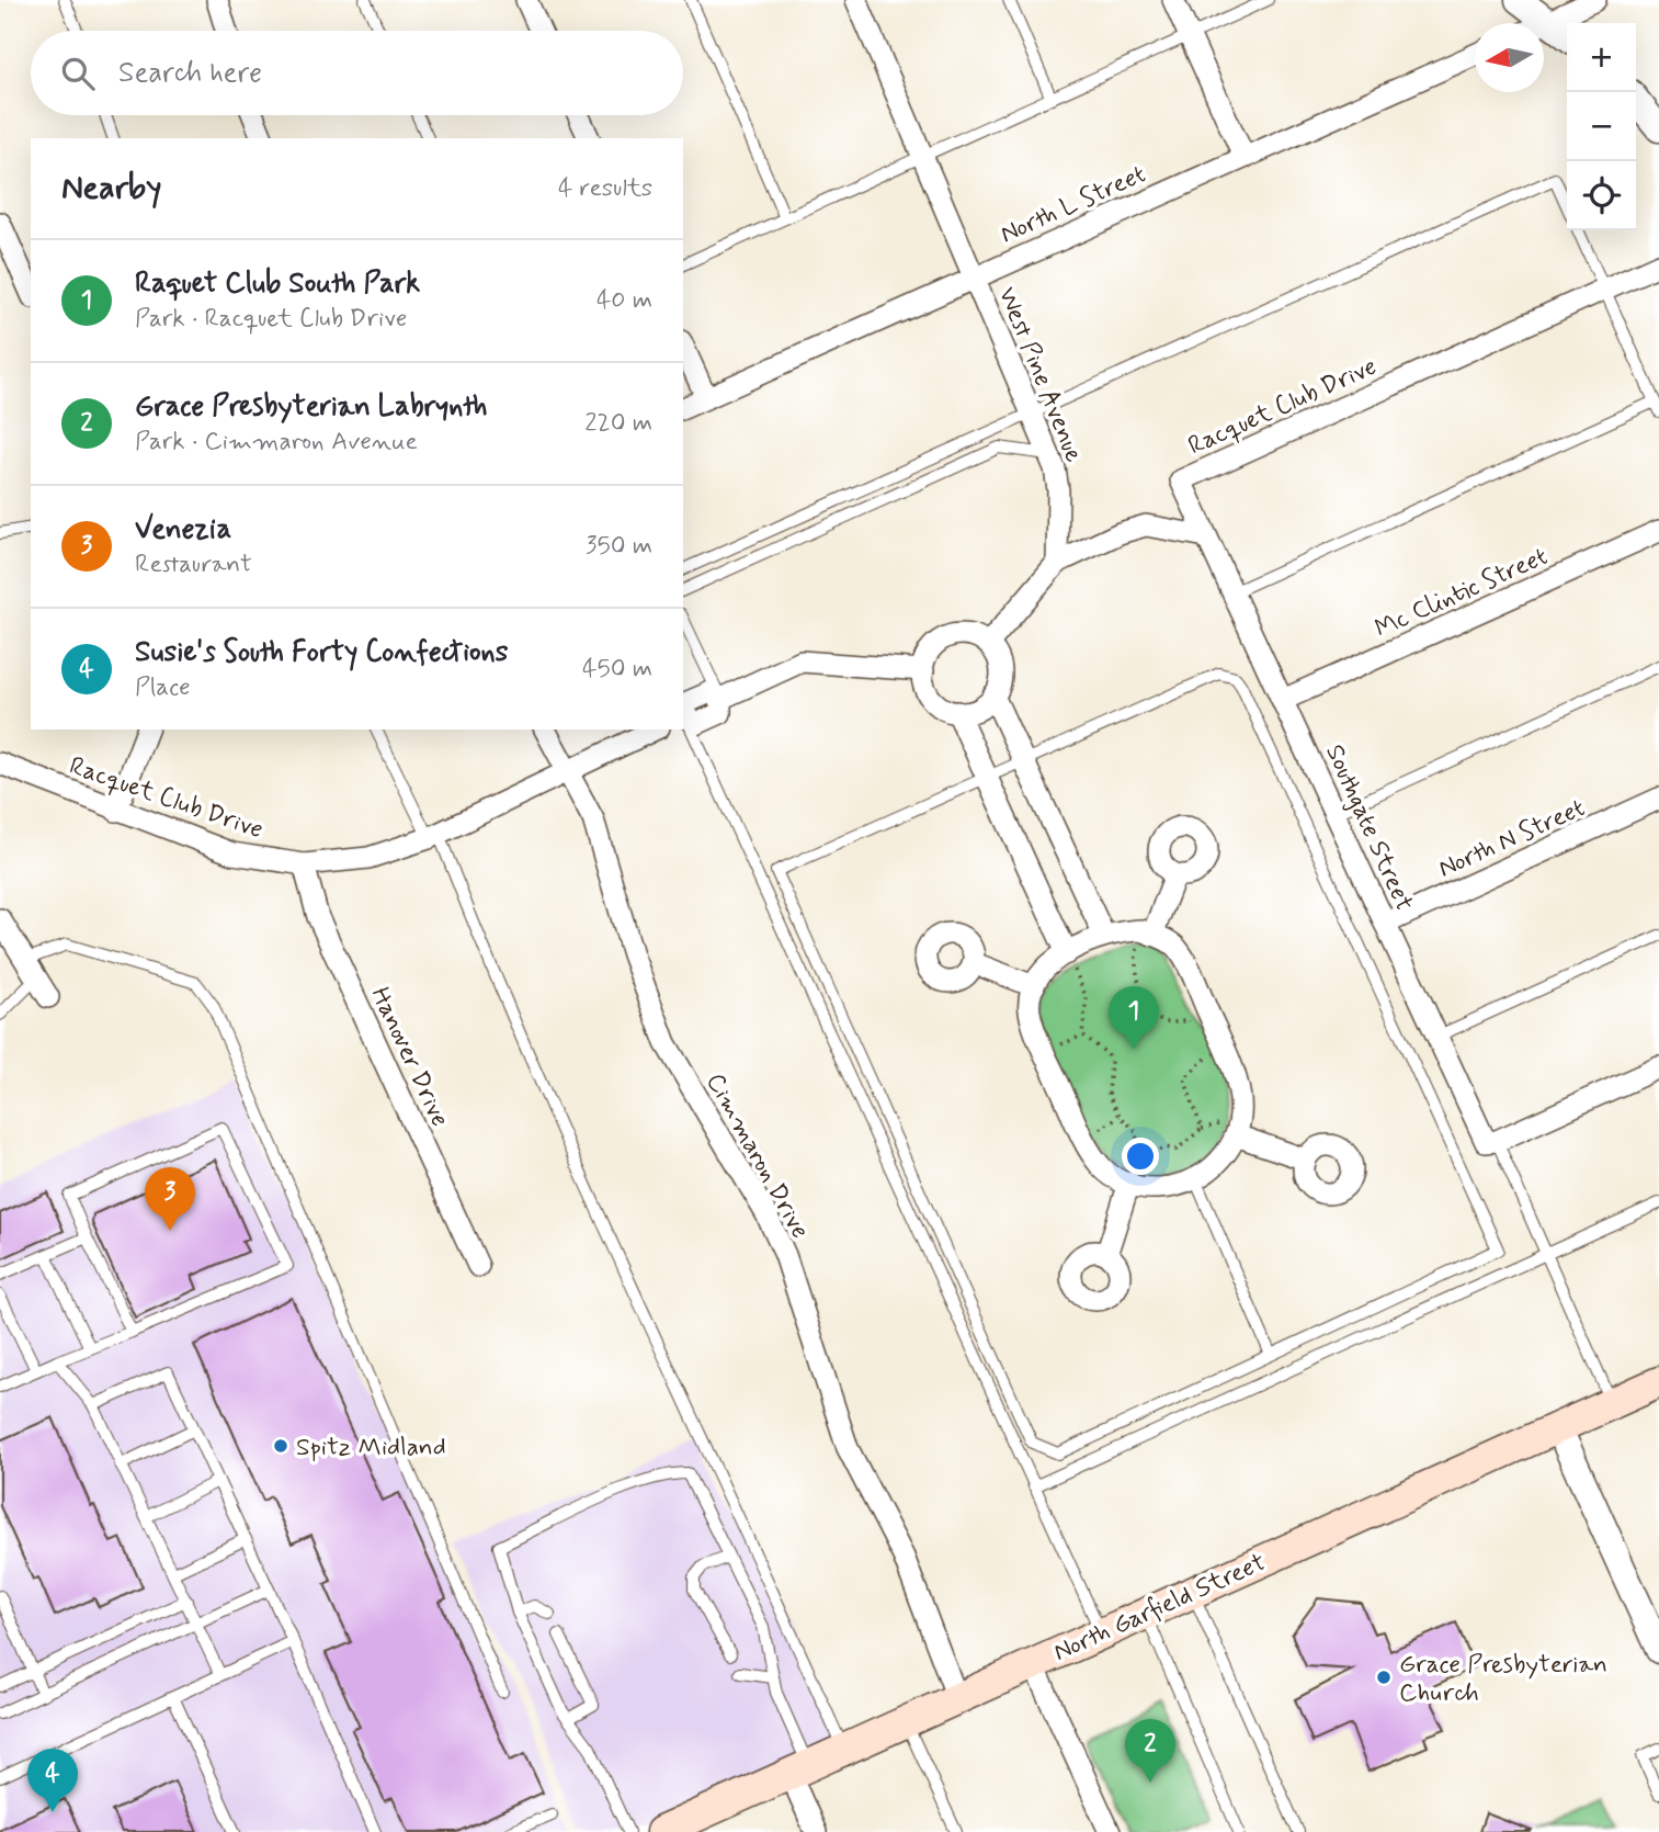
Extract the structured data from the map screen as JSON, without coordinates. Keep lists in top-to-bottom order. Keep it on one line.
{"streets":{"main road":["North Garfield Street"],"street":["North L Street","West Pine Avenue","Racquet Club Drive","Mc Clintic Street","Southgate Street","North N Street","Hanover Drive","Cimmaron Drive"]},"crossings":[["North L Street","West Pine Avenue"],["Racquet Club Drive","Southgate Street"],["Racquet Club Drive","Hanover Drive"],["Racquet Club Drive","Cimmaron Drive"],["Mc Clintic Street","Southgate Street"],["Southgate Street","North N Street"],["Cimmaron Drive","North Garfield Street"]],"places":["Spitz Midland","Grace Presbyterian Church"],"north":"left","page":{"map_buttons":["+","−"],"search":"Search here","heading":["Nearby","4 results"],"list":[{"mark":"1","name":"Raquet Club South Park","note":"Park · Racquet Club Drive","value":"40 m"},{"mark":"2","name":"Grace Presbyterian Labrynth","note":"Park · Cimmaron Avenue","value":"220 m"},{"mark":"3","name":"Venezia","note":"Restaurant","value":"350 m"},{"mark":"4","name":"Susie's South Forty Confections","note":"Place","value":"450 m"}],"pins":["1","3","2","4"]}}
